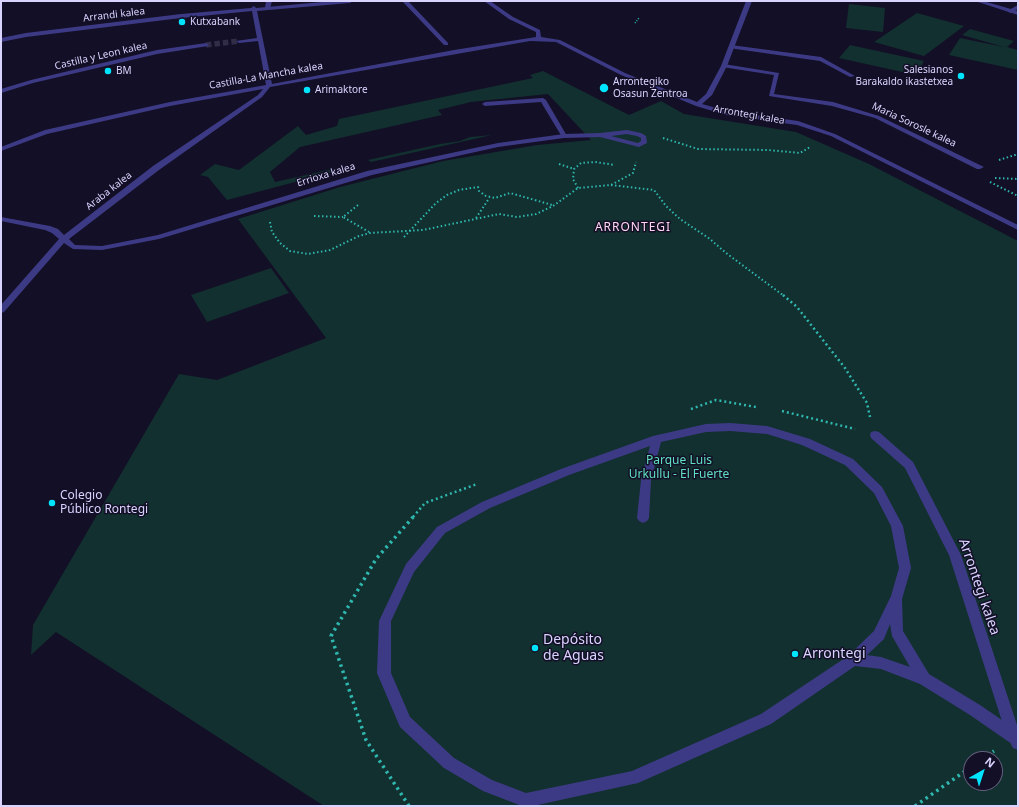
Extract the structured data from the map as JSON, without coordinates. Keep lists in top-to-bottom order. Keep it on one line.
{"streets":{"street":["Arrandi kalea","Castilla y Leon kalea","Castilla-La Mancha kalea","Arrontegi kalea","Maria Sorosle kalea","Errioxa kalea","Araba kalea"]},"crossings":[["Castilla-La Mancha kalea","Arrontegi kalea"],["Castilla-La Mancha kalea","Araba kalea"],["Errioxa kalea","Araba kalea"]],"districts":["ARRONTEGI"],"parks":["Parque Luis Urkullu - El Fuerte"],"places":["Kutxabank","BM","Salesianos Barakaldo ikastetxea","Arrontegiko Osasun Zentroa","Arimaktore","Colegio Público Rontegi","Depósito de Aguas","Arrontegi"],"north":"top right"}
